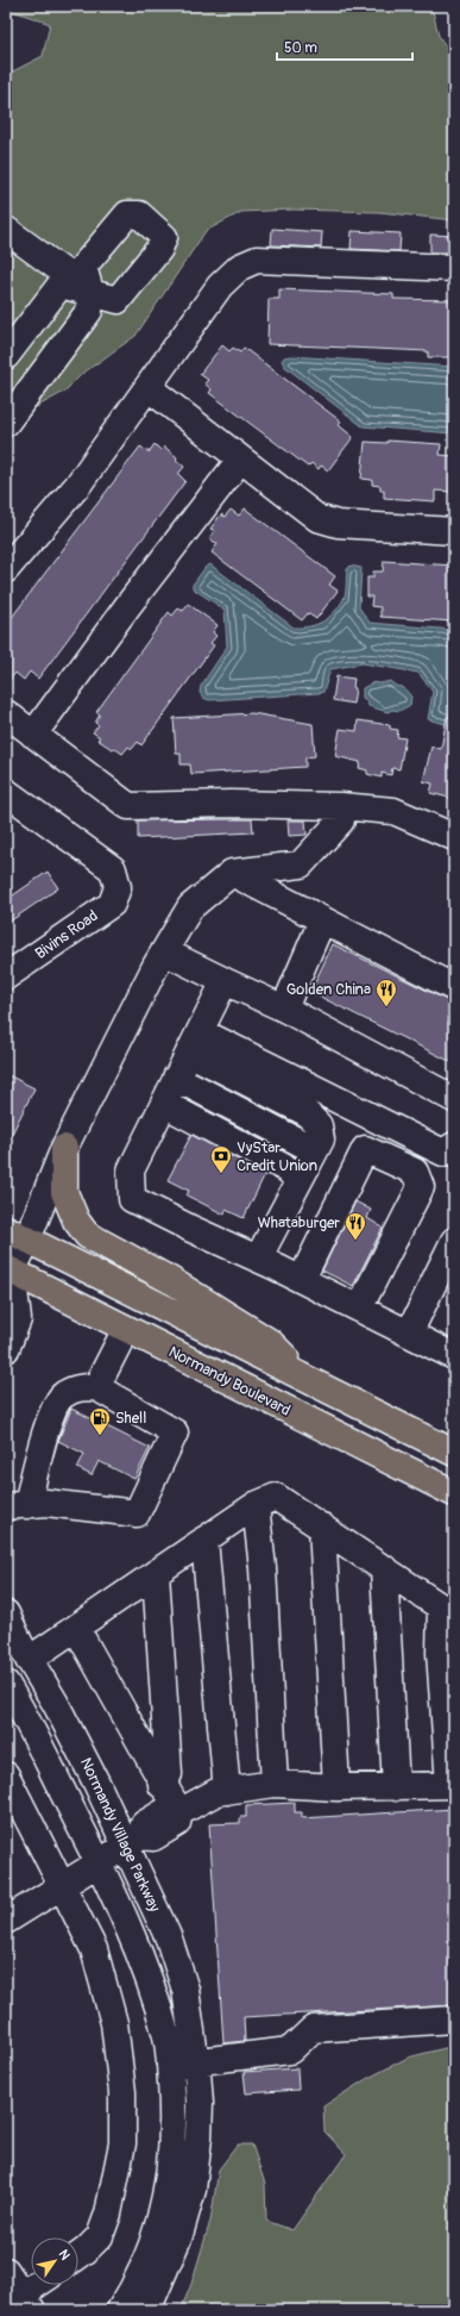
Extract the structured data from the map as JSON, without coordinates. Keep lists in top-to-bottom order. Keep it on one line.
{"streets":{"main road":["Normandy Boulevard"],"street":["Bivins Road","Normandy Village Parkway"]},"places":{"restaurant":["Golden China","Whataburger"],"bank":["VyStar Credit Union"],"fuel station":["Shell"]},"scale_bar":"50 m","north":"top right"}
